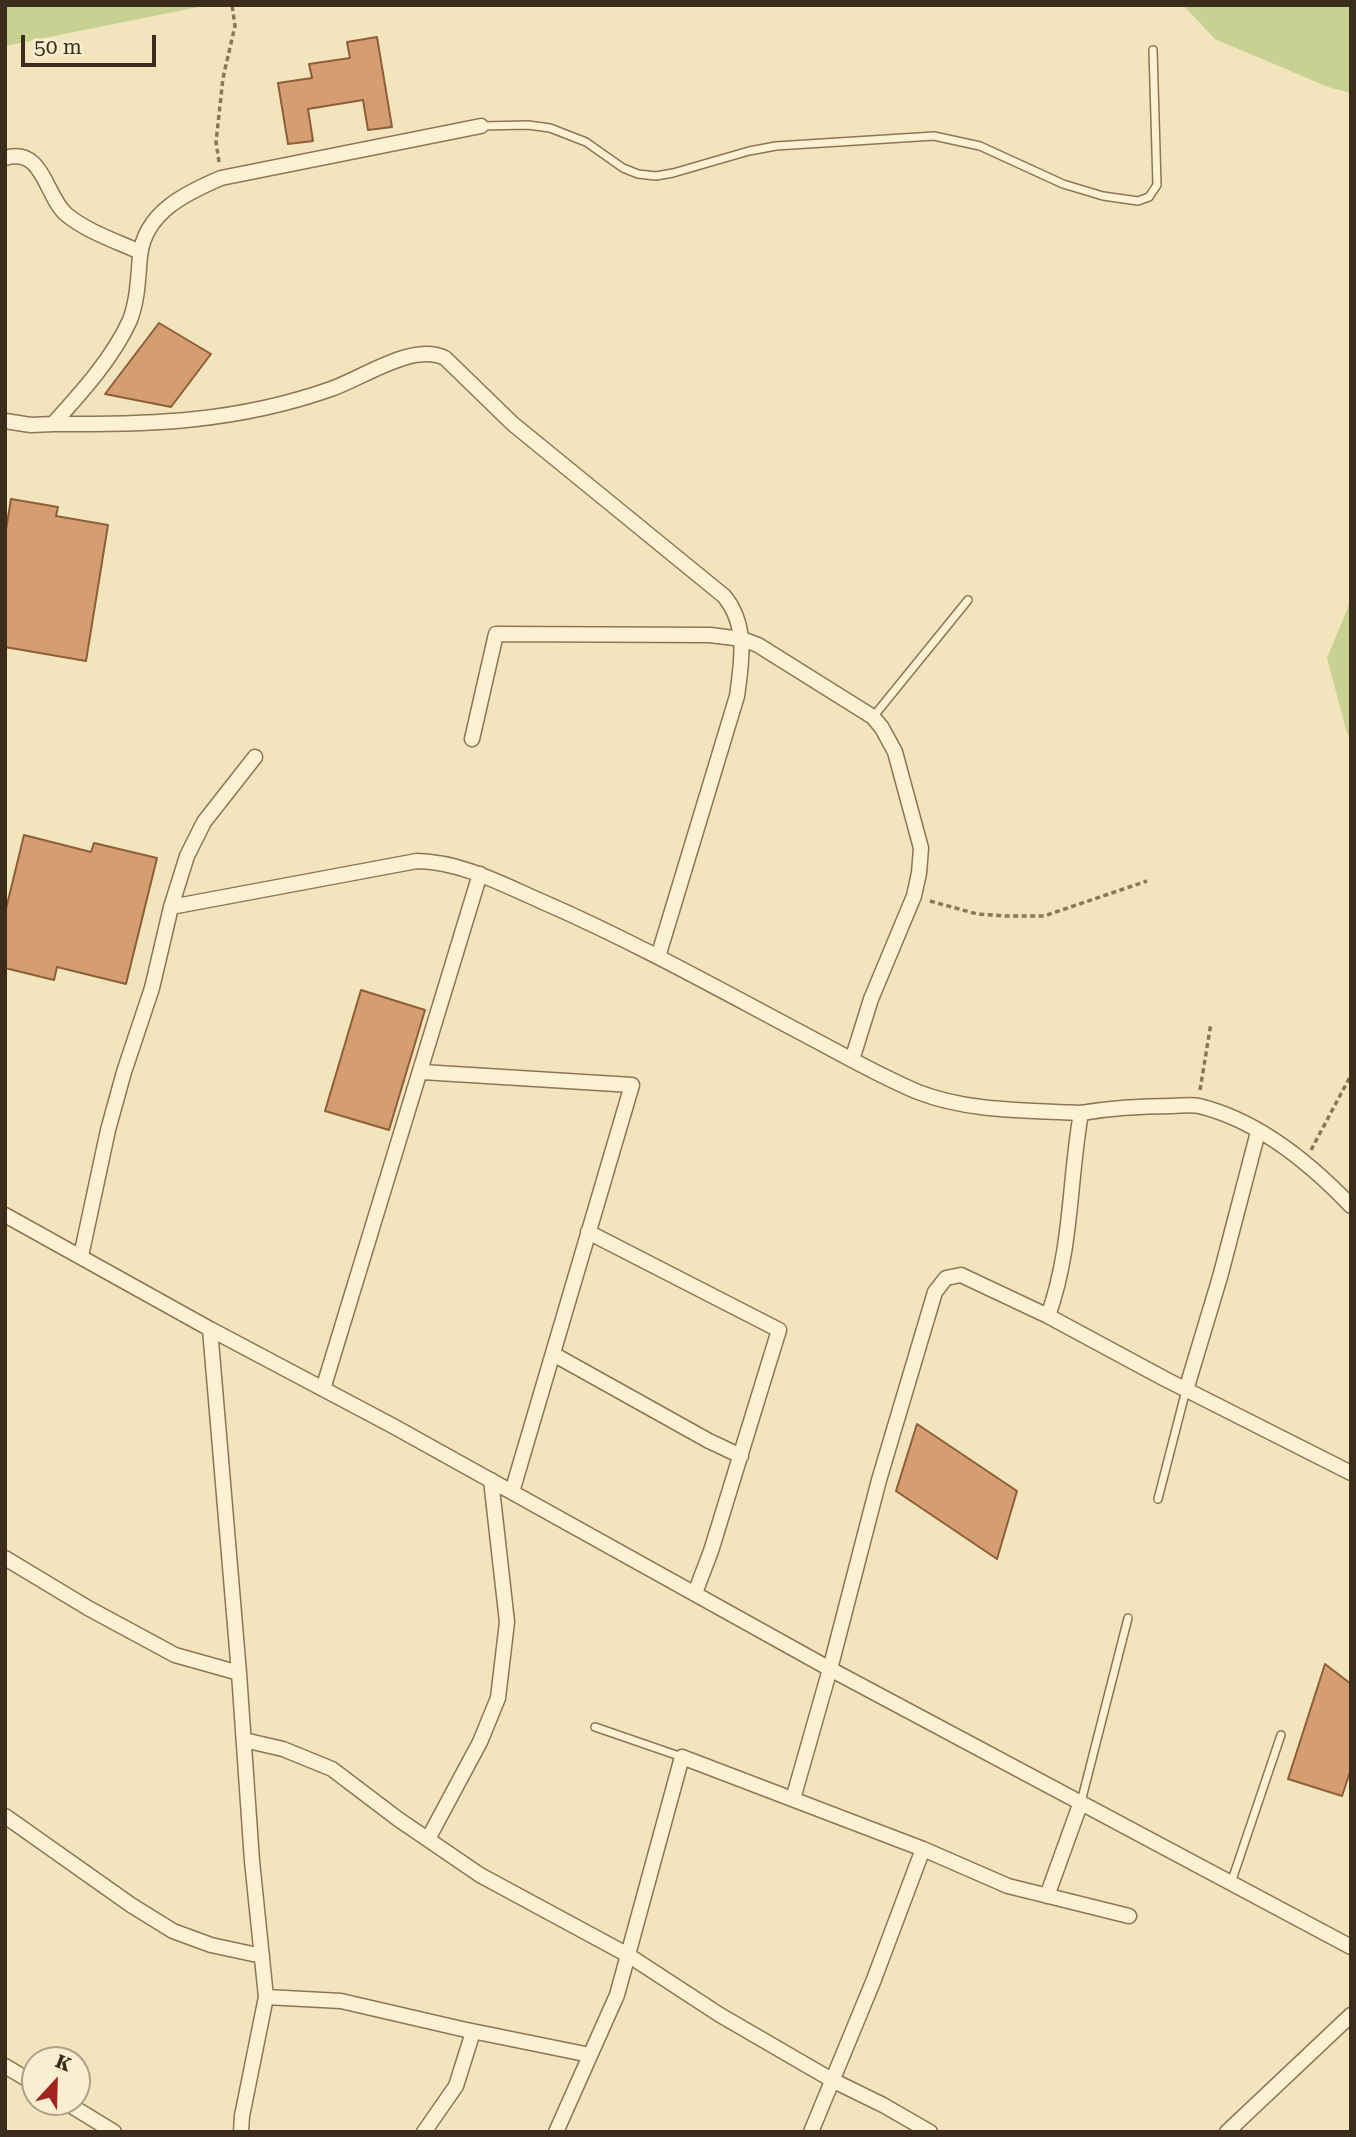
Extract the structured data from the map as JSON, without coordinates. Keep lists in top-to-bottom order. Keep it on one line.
{"scale_bar":"50 m","north":"top"}
